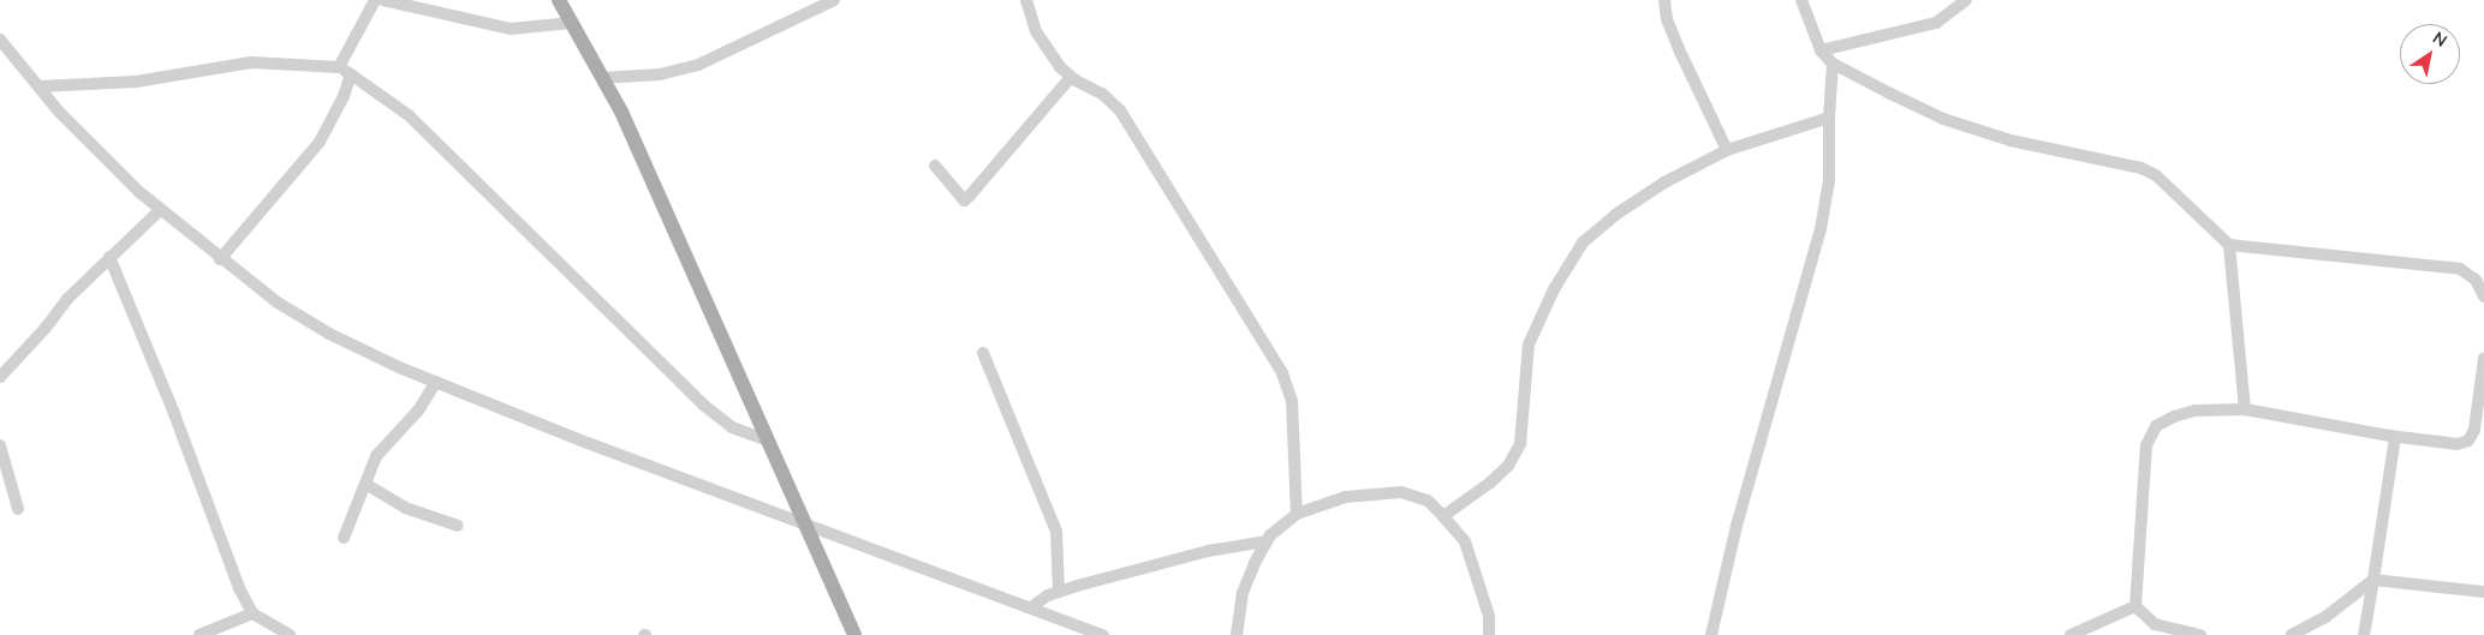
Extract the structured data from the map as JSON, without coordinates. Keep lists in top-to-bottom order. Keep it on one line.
{"north":"top right"}
